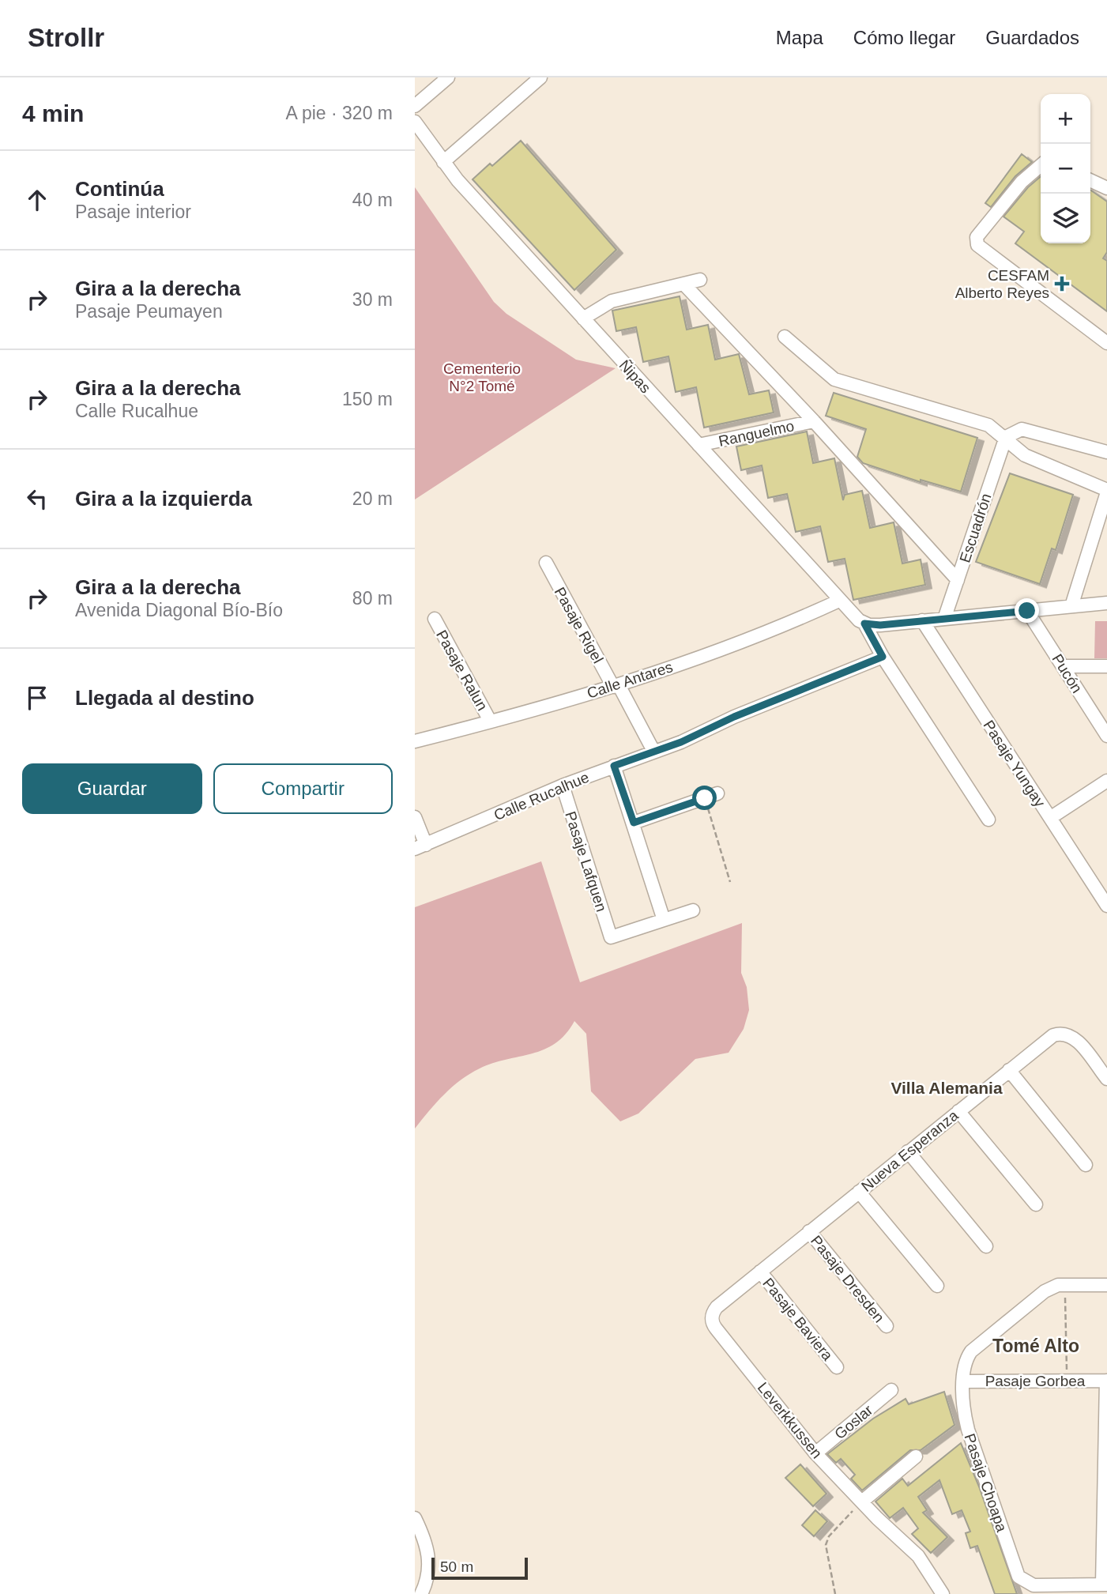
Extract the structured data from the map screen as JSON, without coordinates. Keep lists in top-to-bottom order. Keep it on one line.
{"streets":{"street":["Ñipas","Ranguelmo","Escuadrón","Pasaje Rigel","Pasaje Ralun","Pucón","Calle Antares","Pasaje Yungay","Calle Rucalhue","Pasaje Lafquen","Nueva Esperanza","Pasaje Dresden","Pasaje Baviera","Pasaje Gorbea","Leverkkussen","Goslar","Pasaje Choapa"]},"crossings":[["Ñipas","Ranguelmo"],["Ñipas","Calle Antares"],["Pasaje Rigel","Calle Antares"],["Pasaje Rigel","Calle Rucalhue"],["Pasaje Ralun","Calle Antares"],["Calle Rucalhue","Pasaje Lafquen"],["Nueva Esperanza","Pasaje Dresden"],["Nueva Esperanza","Pasaje Baviera"],["Nueva Esperanza","Leverkkussen"],["Pasaje Gorbea","Pasaje Choapa"],["Leverkkussen","Goslar"]],"districts":["Villa Alemania","Tomé Alto"],"parks":["Cementerio N°2 Tomé"],"places":{"health":["CESFAM Alberto Reyes"]},"scale_bar":"50 m","page":{"header":"Strollr","nav":["Mapa","Cómo llegar","Guardados"],"heading":["4 min","A pie · 320 m"],"map_buttons":["+","−"],"list":[["Continúa","Pasaje interior","40 m"],["Gira a la derecha","Pasaje Peumayen","30 m"],["Gira a la derecha","Calle Rucalhue","150 m"],["Gira a la izquierda","20 m"],["Gira a la derecha","Avenida Diagonal Bío-Bío","80 m"],"Llegada al destino"],"buttons":["Guardar","Compartir"],"scale":"50 m"}}
